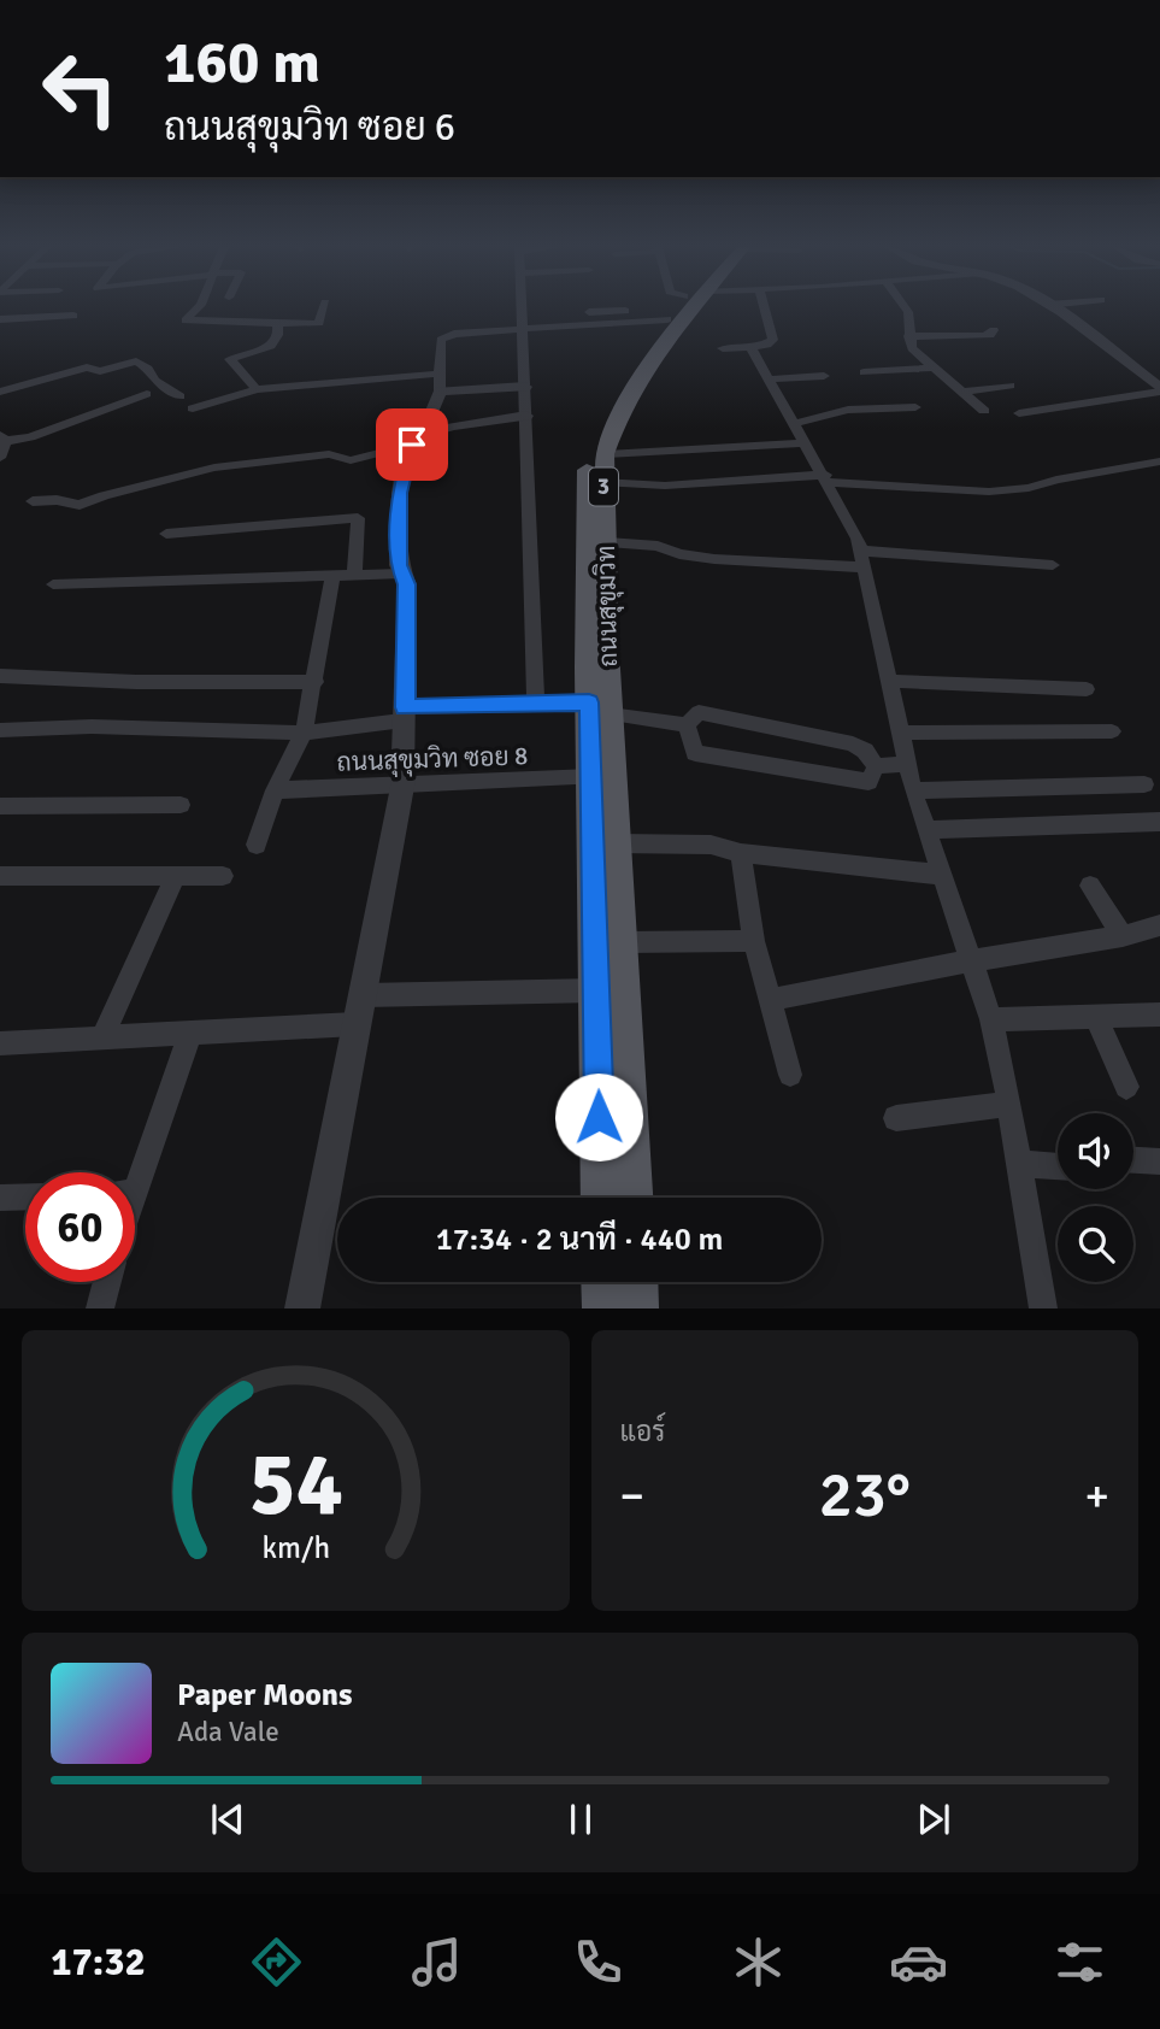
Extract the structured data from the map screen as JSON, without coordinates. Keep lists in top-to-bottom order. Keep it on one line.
{"streets":{"main road":["3","ถนนสุขุมวิท"],"street":["ถนนสุขุมวิท ซอย 8"]},"crossings":[["ถนนสุขุมวิท","ถนนสุขุมวิท ซอย 8"]],"page":{"turn":["160 m","ถนนสุขุมวิท ซอย 6"],"limit":"60","trip":"17:34 · 2 นาที · 440 m","tile":"แอร์","heat":["−","23°","+"],"song":["Paper Moons","Ada Vale"],"tabs":"17:32","gauge":["54","km/h"]}}
